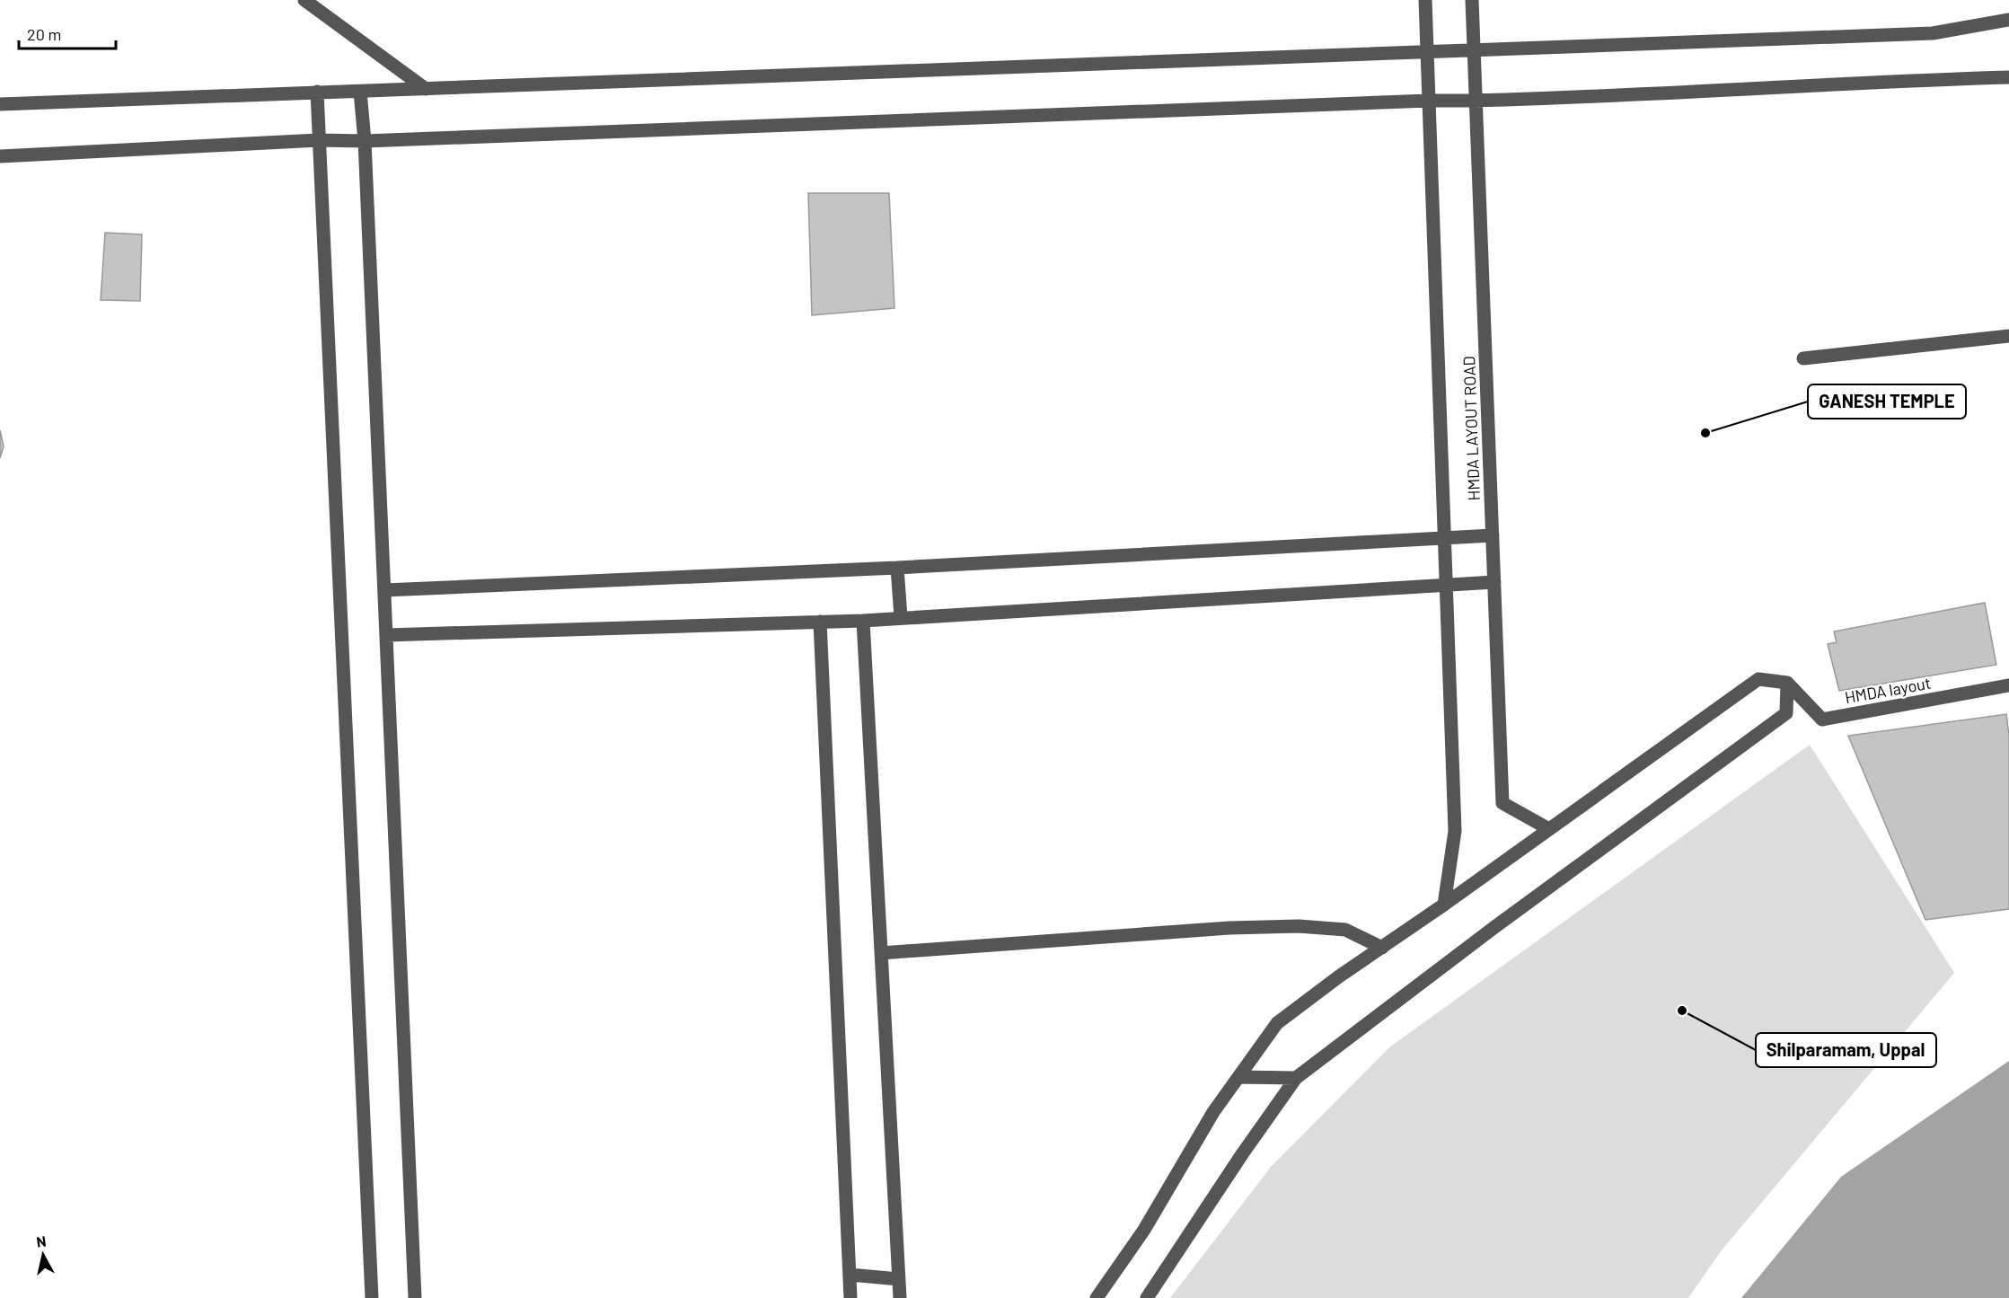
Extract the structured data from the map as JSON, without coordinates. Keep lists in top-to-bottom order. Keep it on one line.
{"streets":{"street":["HMDA LAYOUT ROAD","HMDA layout"]},"places":["GANESH TEMPLE","Shilparamam, Uppal"],"scale_bar":"20 m","north":"top"}
